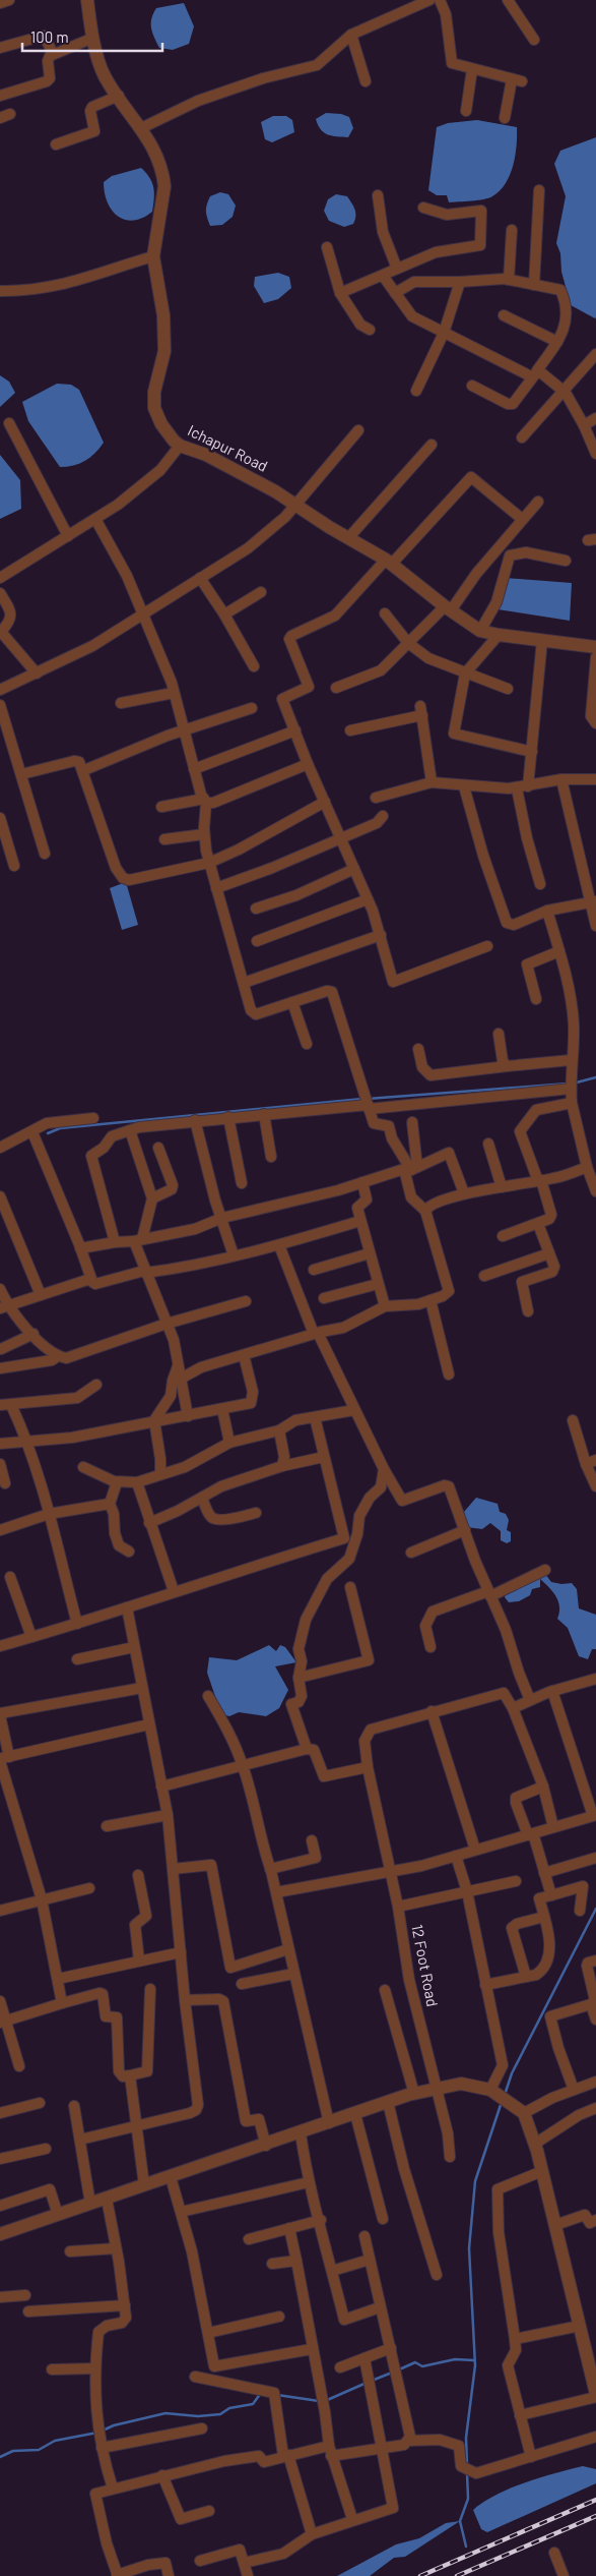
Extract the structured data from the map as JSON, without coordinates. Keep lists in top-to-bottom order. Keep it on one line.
{"streets":{"street":["Ichapur Road","12 Foot Road"]},"scale_bar":"100 m"}
